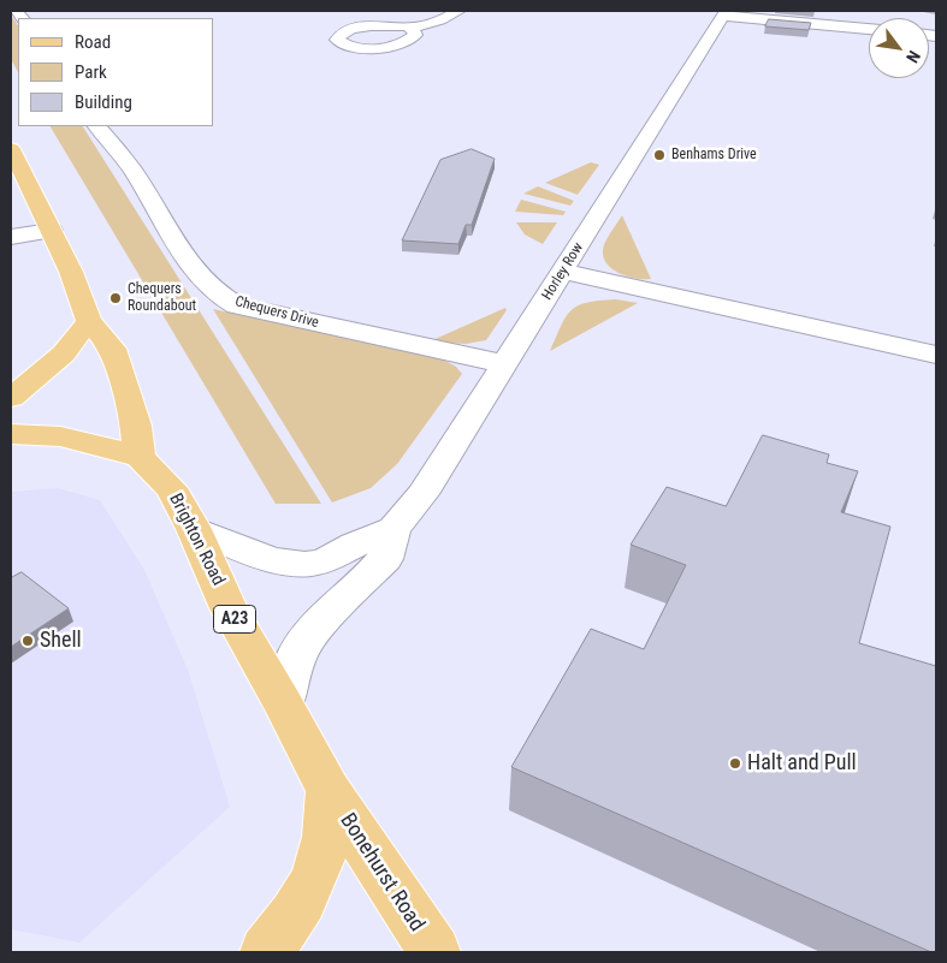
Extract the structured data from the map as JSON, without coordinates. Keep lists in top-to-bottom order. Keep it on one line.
{"streets":{"main road":["Brighton Road","A23","Bonehurst Road"],"street":["Horley Row","Chequers Drive"]},"crossings":[["Horley Row","Chequers Drive"],["Horley Row","Brighton Road"],["Brighton Road","A23"],["Brighton Road","Bonehurst Road"]],"places":["Benhams Drive","Chequers Roundabout","Shell","Halt and Pull"],"legend":["Road","Park","Building"],"north":"bottom right"}
